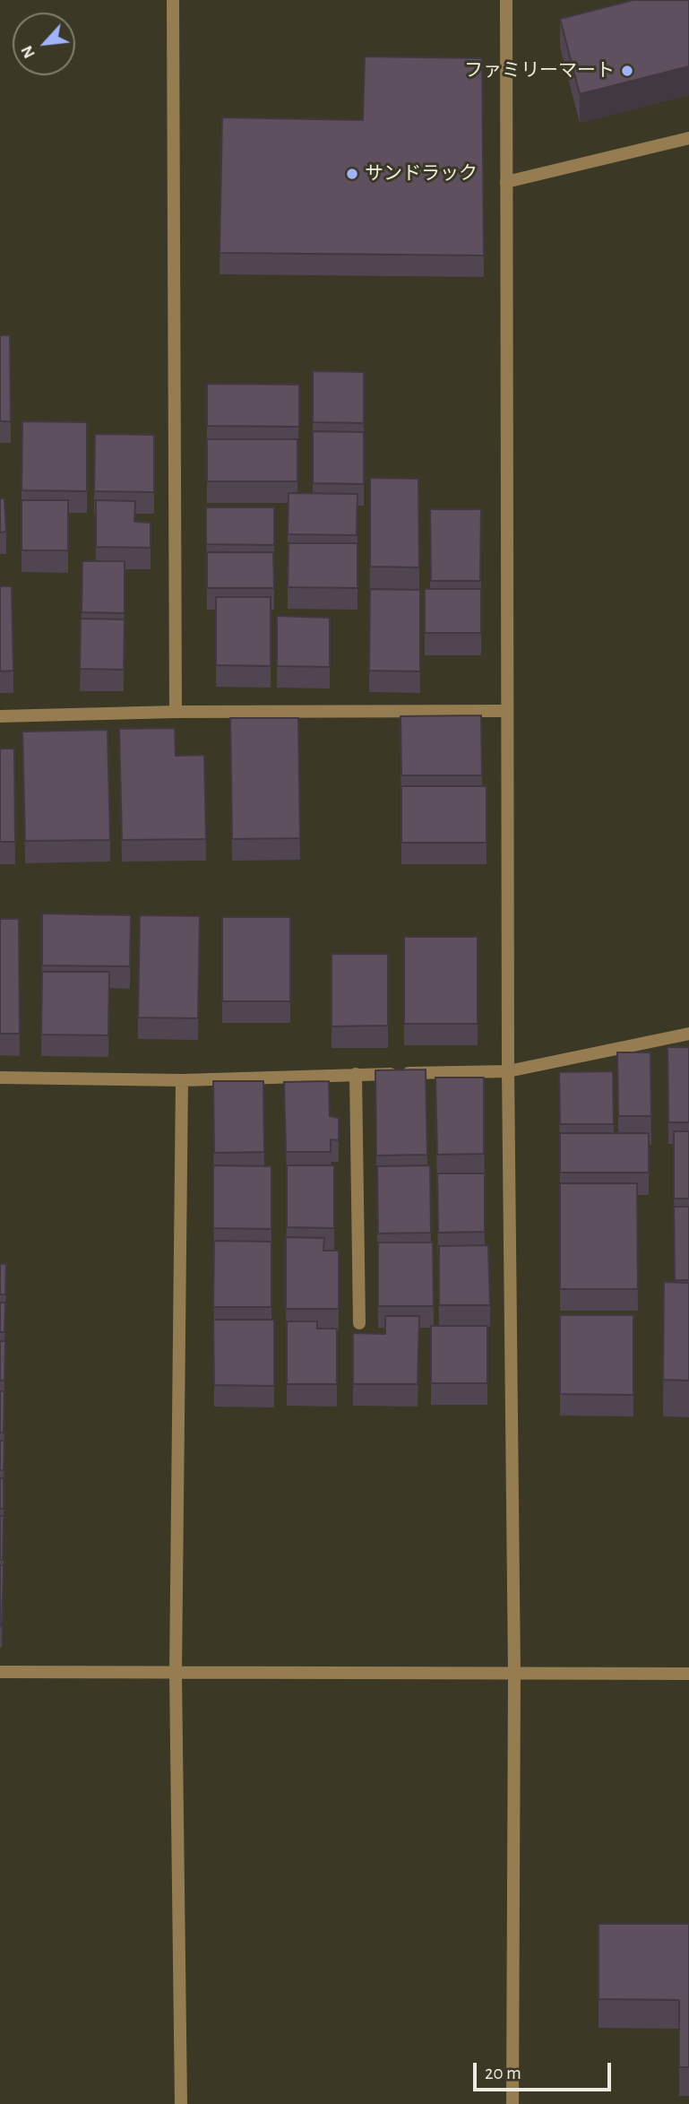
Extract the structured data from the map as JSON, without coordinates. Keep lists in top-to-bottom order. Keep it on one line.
{"places":["ファミリーマート","サンドラック"],"scale_bar":"20 m","north":"bottom left"}
